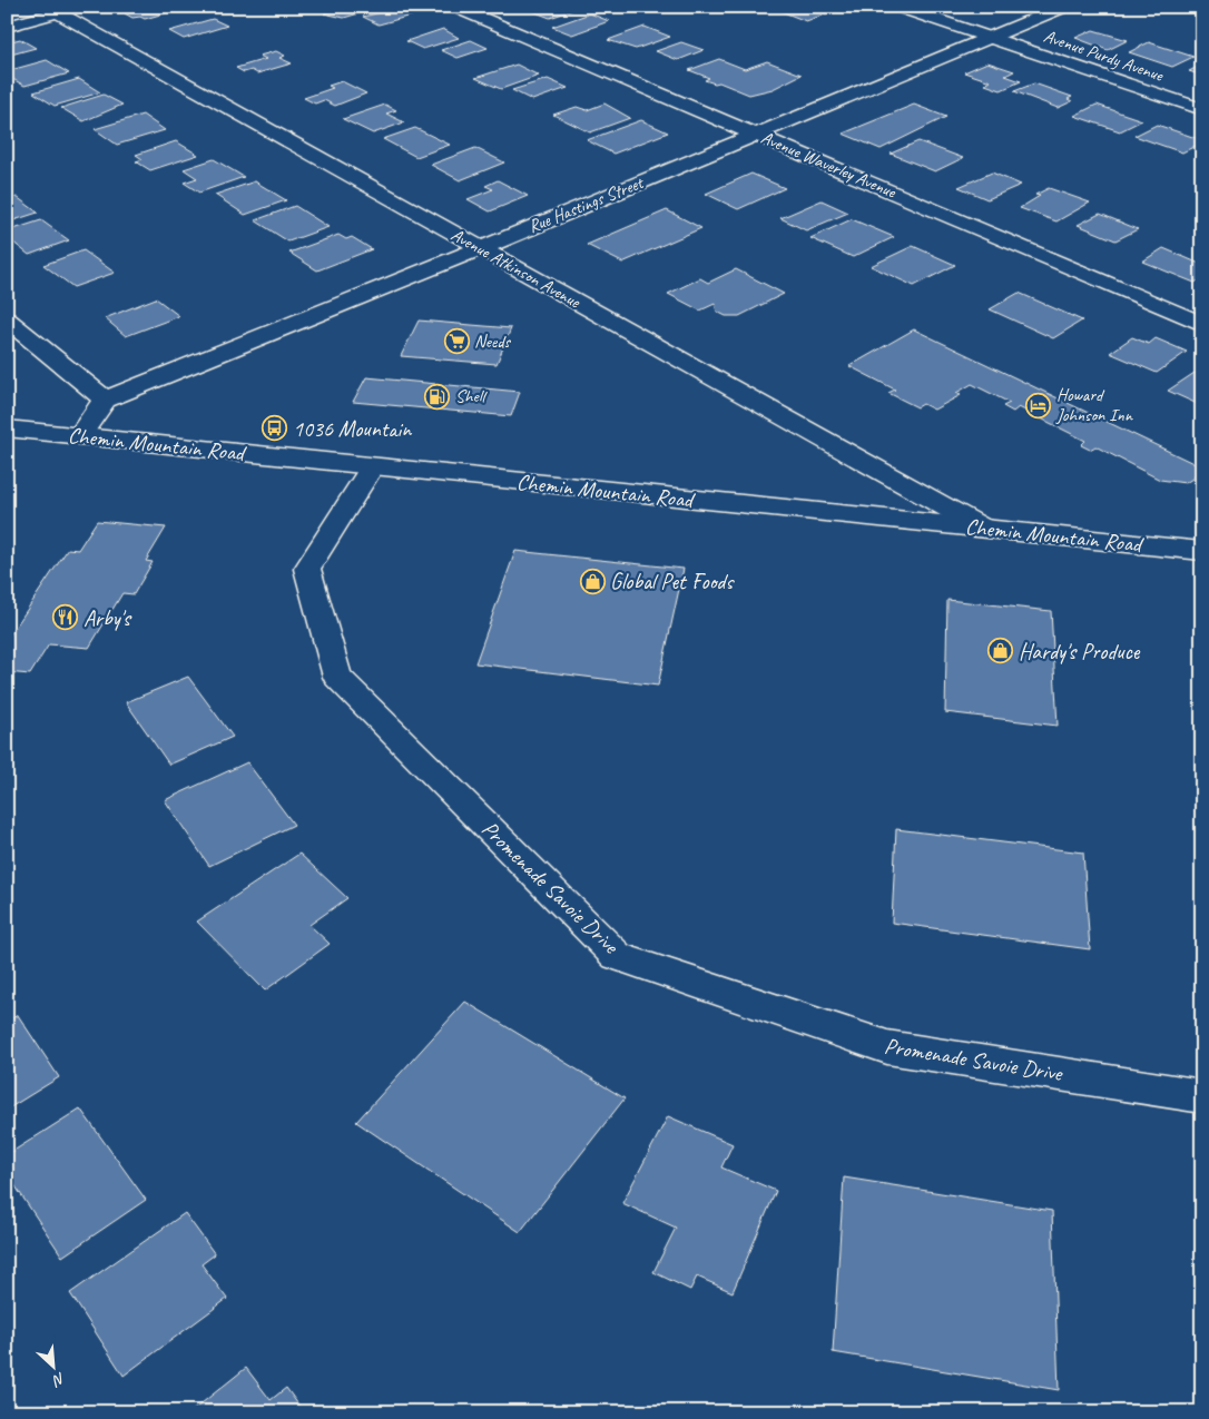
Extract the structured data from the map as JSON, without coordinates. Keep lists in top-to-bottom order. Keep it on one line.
{"streets":{"street":["Avenue Purdy Avenue","Avenue Waverley Avenue","Rue Hastings Street","Avenue Atkinson Avenue","Chemin Mountain Road","Promenade Savoie Drive"]},"crossings":[["Avenue Purdy Avenue","Rue Hastings Street"],["Avenue Waverley Avenue","Rue Hastings Street"],["Rue Hastings Street","Avenue Atkinson Avenue"],["Avenue Atkinson Avenue","Chemin Mountain Road"],["Chemin Mountain Road","Promenade Savoie Drive"]],"places":{"supermarket":["Needs"],"fuel station":["Shell"],"hotel":["Howard Johnson Inn"],"bus stop":["1036 Mountain"],"shop":["Global Pet Foods","Hardy's Produce"],"restaurant":["Arby's"]},"north":"bottom right"}
